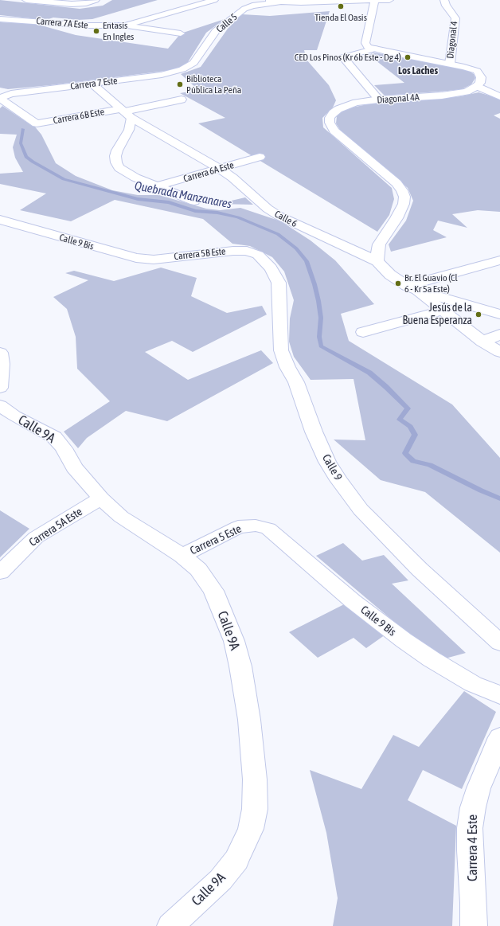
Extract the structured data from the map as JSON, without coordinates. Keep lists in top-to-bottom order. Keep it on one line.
{"streets":{"street":["Carrera 7A Este","Calle 5","Diagonal 4","Carrera 7 Este","Diagonal 4A","Carrera 6B Este","Carrera 6A Este","Calle 6","Calle 9 Bis","Carrera 5B Este","Calle 9A","Calle 9","Carrera 5A Este","Carrera 5 Este","Carrera 4 Este"]},"crossings":[["Calle 5","Carrera 7 Este"],["Carrera 7 Este","Carrera 6B Este"],["Carrera 7 Este","Calle 6"],["Diagonal 4A","Calle 6"],["Carrera 6B Este","Calle 6"],["Carrera 6A Este","Calle 6"],["Calle 9 Bis","Carrera 5B Este"],["Calle 9 Bis","Carrera 5 Este"],["Carrera 5B Este","Calle 9"],["Calle 9A","Carrera 5A Este"],["Calle 9A","Carrera 5 Este"]],"districts":["Los Laches"],"water":["Quebrada Manzanares"],"places":["Tienda El Oasis","Entasis En Ingles","CED Los Pinos (Kr 6b Este - Dg 4)","Biblioteca Pública La Peña","Br. El Guavio (Cl 6 - Kr 5a Este)","Jesús de la Buena Esperanza"]}
